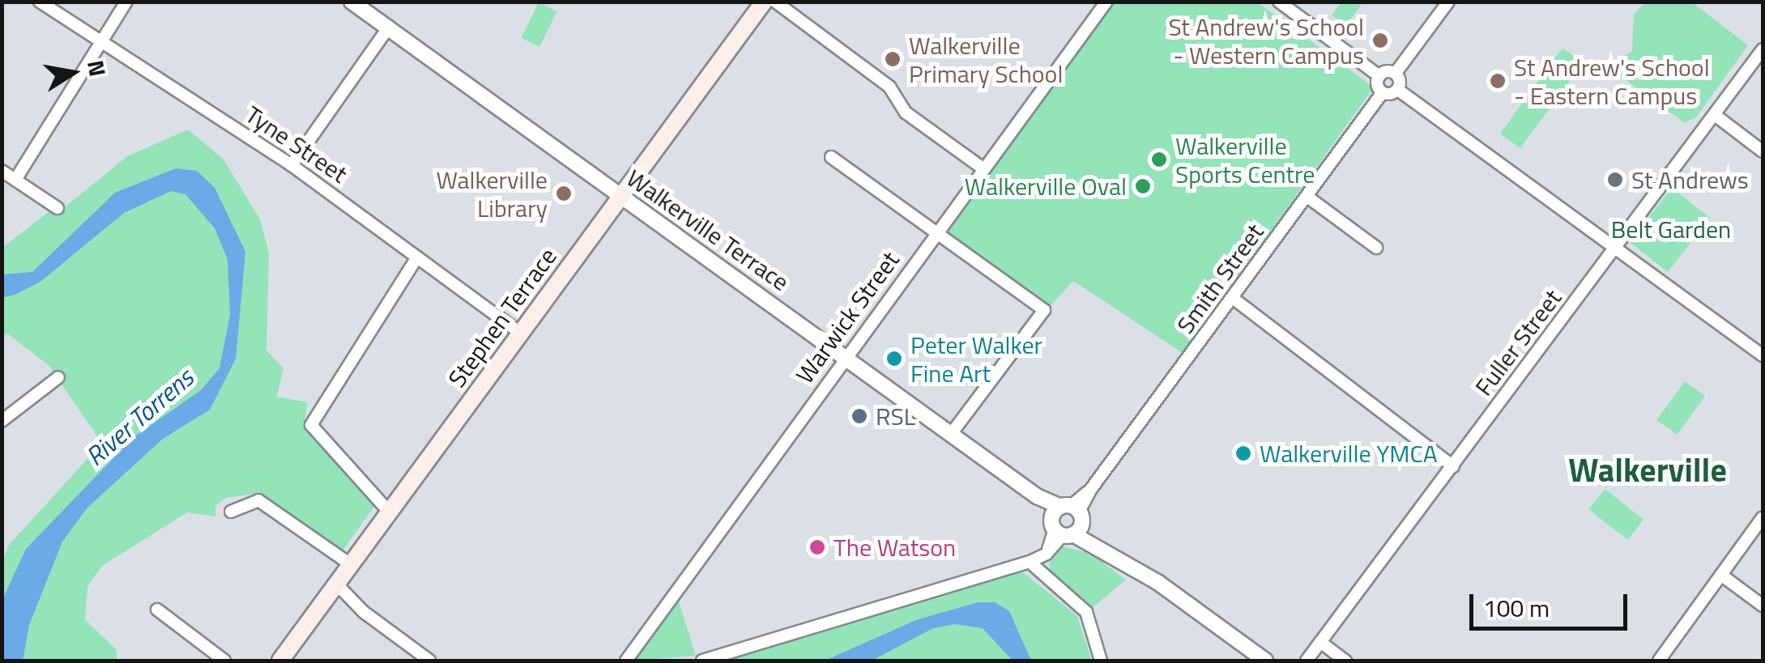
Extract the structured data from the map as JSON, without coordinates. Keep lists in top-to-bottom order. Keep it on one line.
{"streets":{"main road":["Stephen Terrace"],"street":["Tyne Street","Walkerville Terrace","Smith Street","Warwick Street","Fuller Street"]},"crossings":[["Tyne Street","Stephen Terrace"],["Walkerville Terrace","Smith Street"],["Walkerville Terrace","Stephen Terrace"],["Walkerville Terrace","Warwick Street"]],"districts":["Walkerville"],"water":["River Torrens"],"parks":["Belt Garden"],"places":["St Andrew's School - Western Campus","Walkerville Primary School","St Andrew's School - Eastern Campus","Walkerville Sports Centre","St Andrews","Walkerville Oval","Walkerville Library","Peter Walker Fine Art","RSL","Walkerville YMCA","The Watson"],"scale_bar":"100 m","north":"right"}
